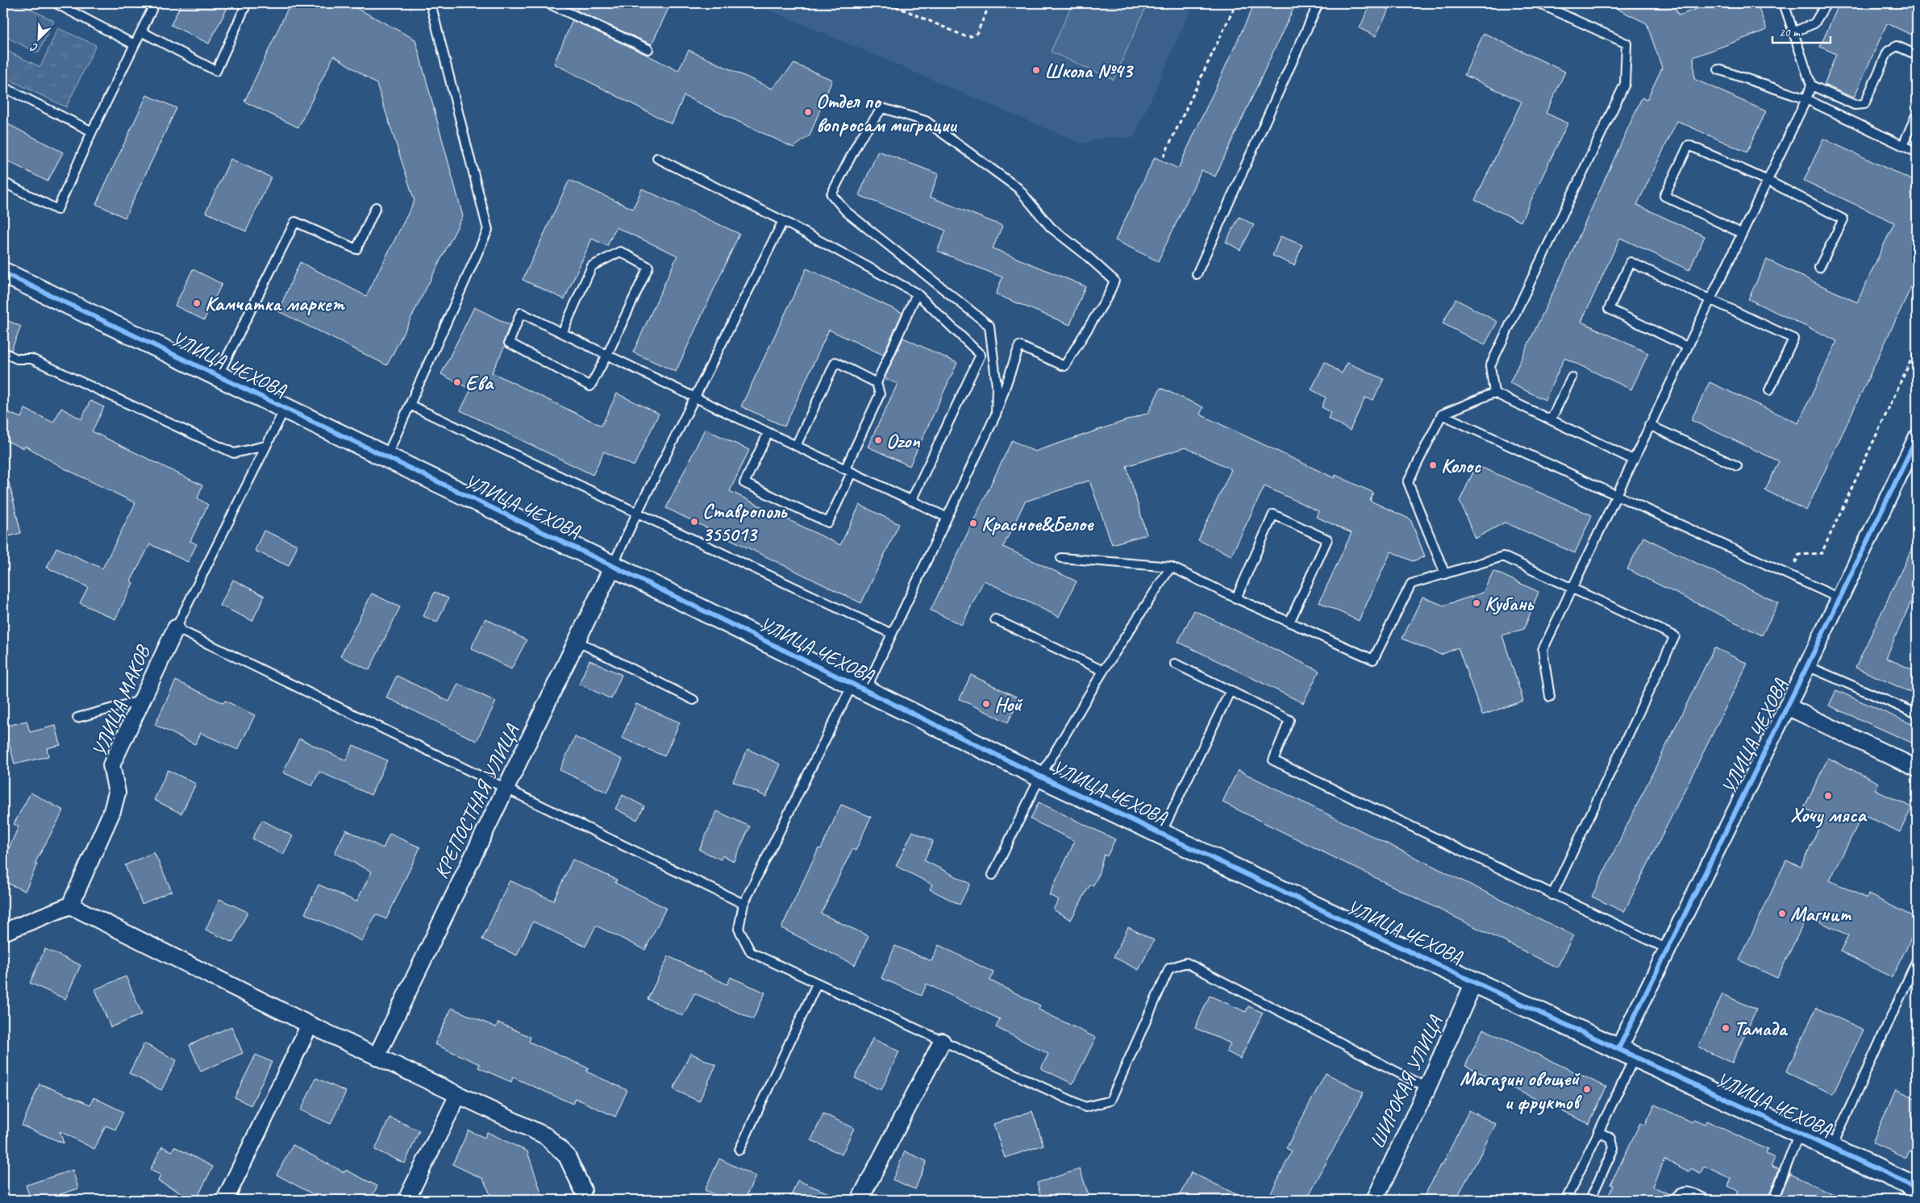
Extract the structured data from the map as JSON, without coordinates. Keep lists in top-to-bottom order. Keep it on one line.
{"streets":{"street":["УЛИЦА ЧЕХОВА","УЛИЦА МАКОВ","КРЕПОСТНАЯ УЛИЦА","ШИРОКАЯ УЛИЦА"]},"crossings":[["УЛИЦА ЧЕХОВА","КРЕПОСТНАЯ УЛИЦА"],["УЛИЦА ЧЕХОВА","ШИРОКАЯ УЛИЦА"]],"places":["Школа №43","Отдел по вопросам миграции","Камчатка маркет","Ева","Ozon","Колос","Ставрополь 355013","Красное&Белое","Кубань","Ной","Хочу мяса","Магнит","Тамада","Магазин овощей и фруктов"],"scale_bar":"20 m","north":"bottom left"}
